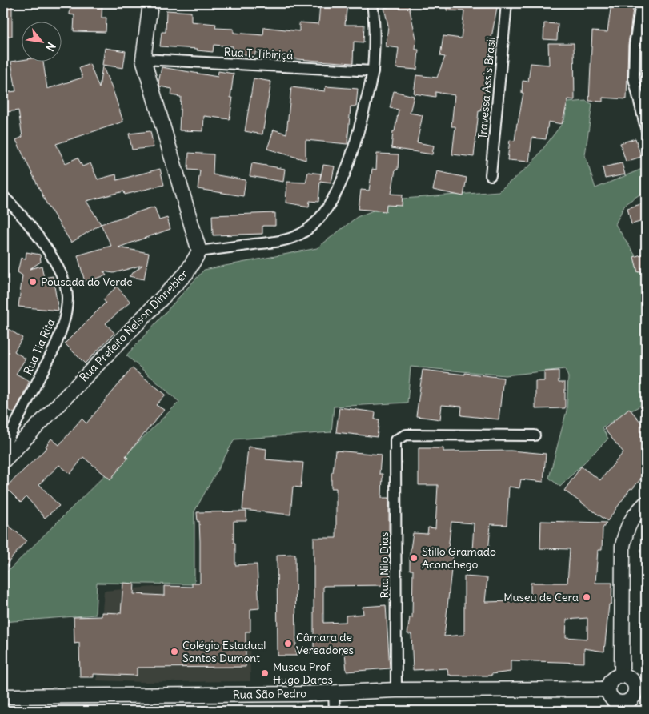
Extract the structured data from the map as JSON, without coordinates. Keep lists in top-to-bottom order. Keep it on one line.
{"streets":{"street":["Rua T. Tibiriçá","Travessa Assis Brasil","Rua Prefeito Nelson Dinnebier","Rua Tia Rita","Rua Nilo Dias","Rua São Pedro"]},"crossings":[["Rua Nilo Dias","Rua São Pedro"]],"places":["Pousada do Verde","Stillo Gramado Aconchego","Museu de Cera","Câmara de Vereadores","Colégio Estadual Santos Dumont","Museu Prof. Hugo Daros"],"north":"bottom right"}
